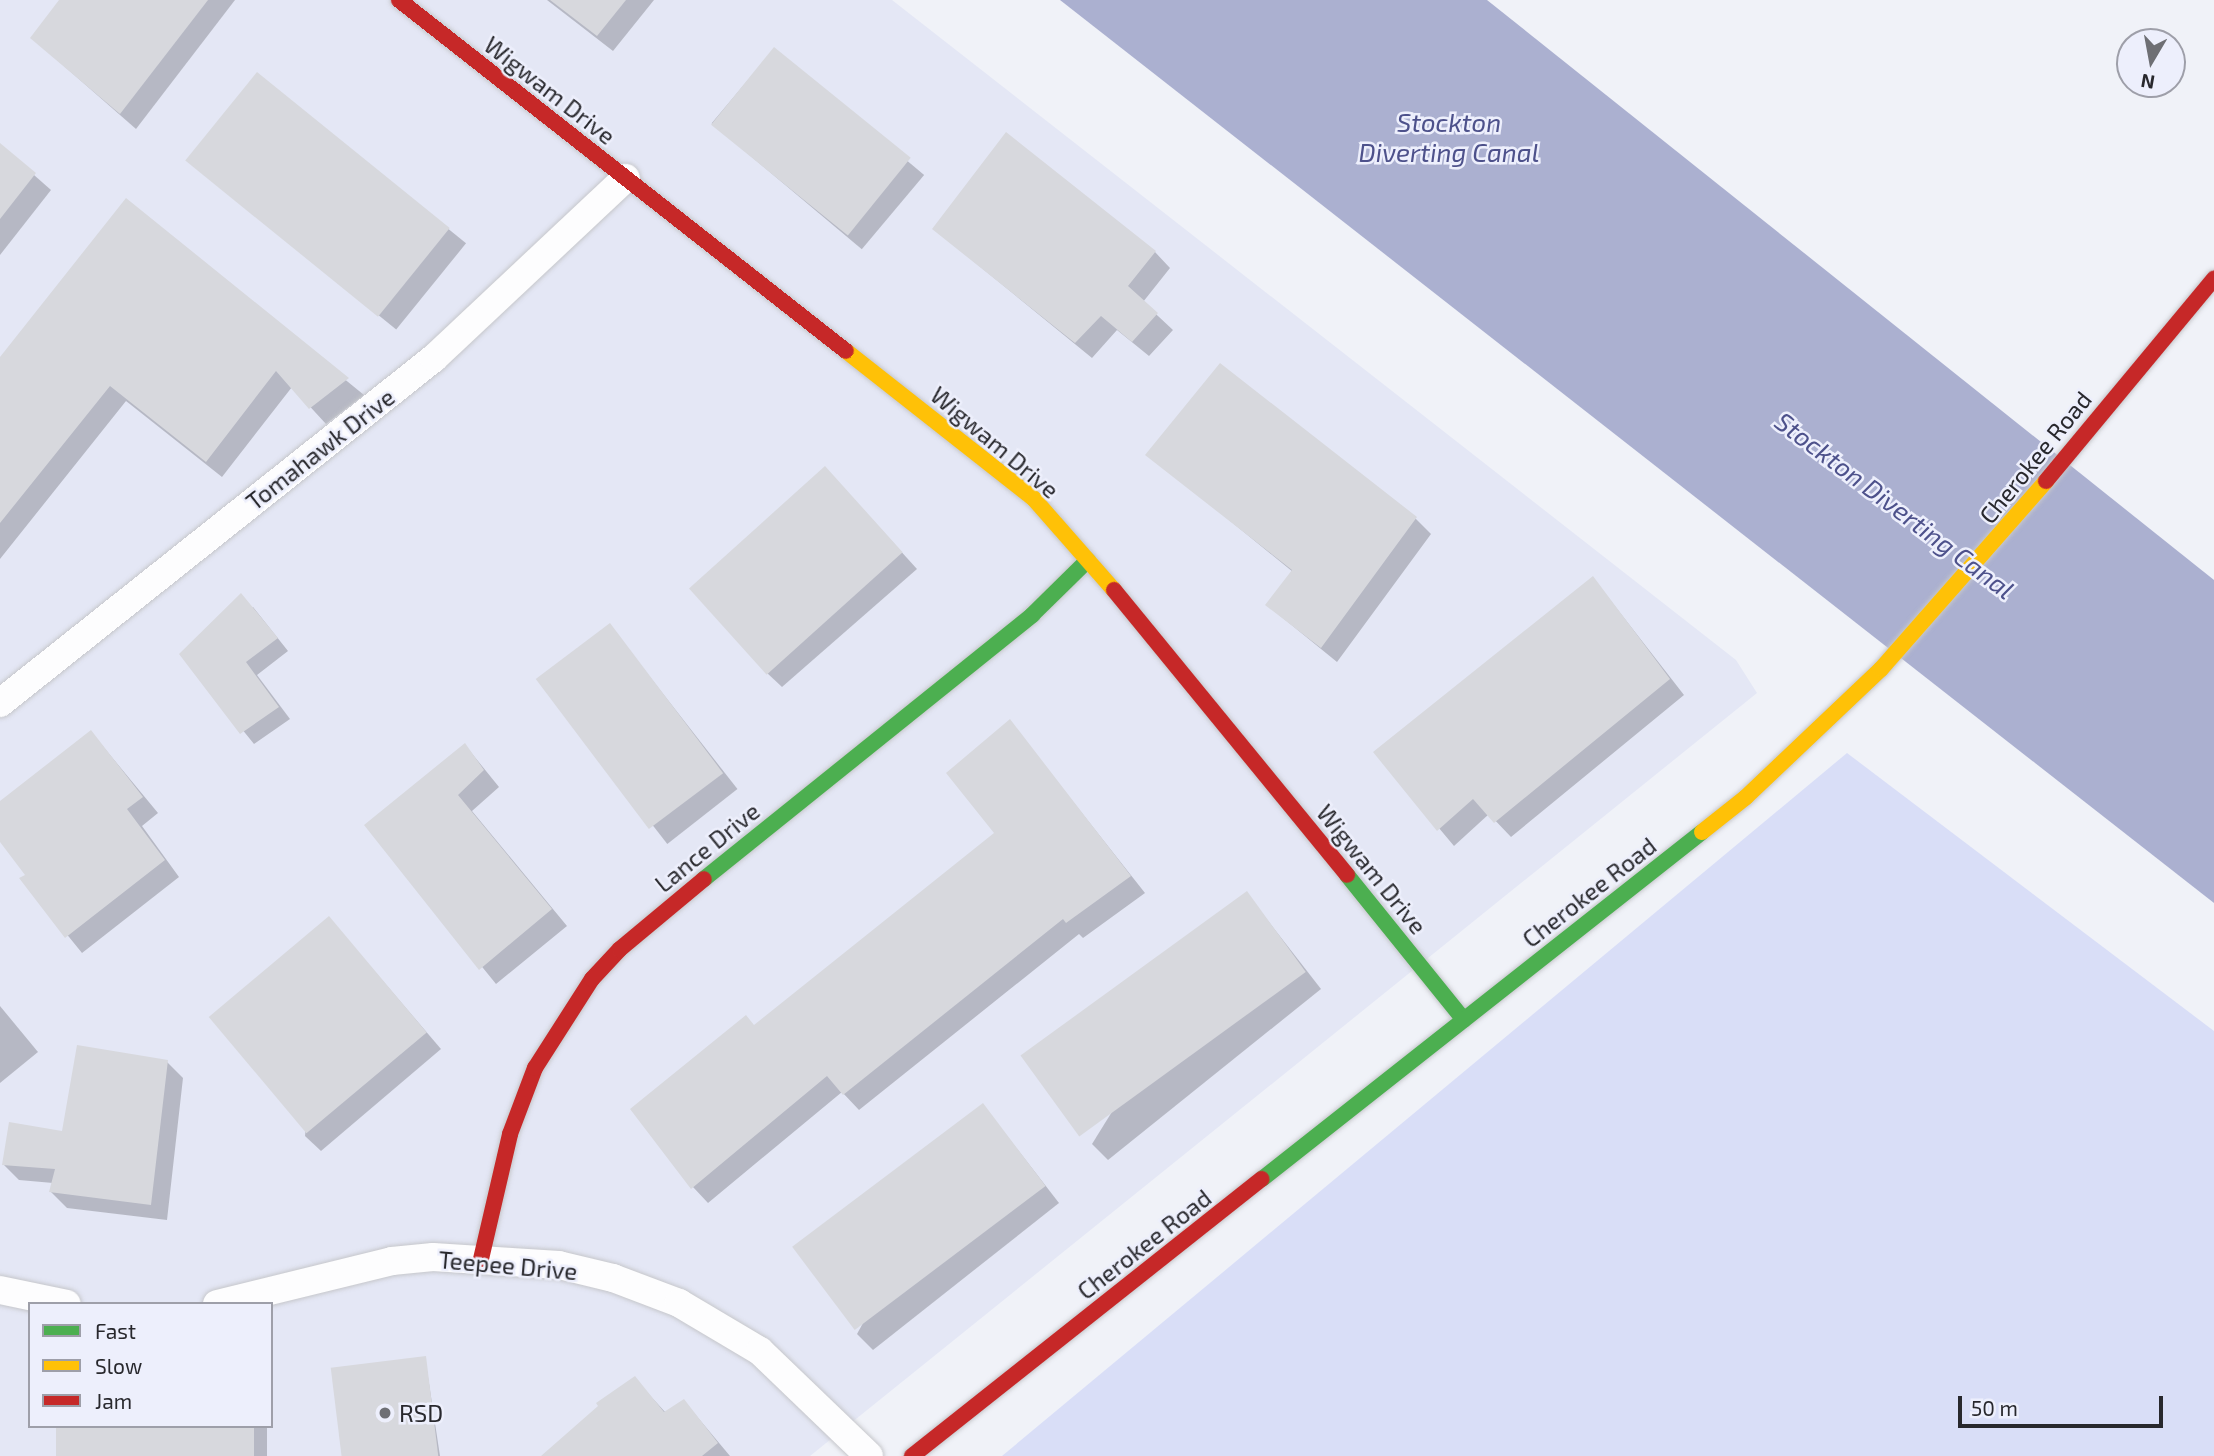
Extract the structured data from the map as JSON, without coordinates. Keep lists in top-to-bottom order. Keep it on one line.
{"streets":{"street":["Wigwam Drive","Tomahawk Drive","Cherokee Road","Lance Drive","Teepee Drive"]},"crossings":[["Wigwam Drive","Tomahawk Drive"],["Wigwam Drive","Cherokee Road"],["Wigwam Drive","Lance Drive"],["Lance Drive","Teepee Drive"]],"water":["Stockton Diverting Canal"],"places":["RSD"],"legend":["Fast","Slow","Jam"],"scale_bar":"50 m","north":"bottom"}
